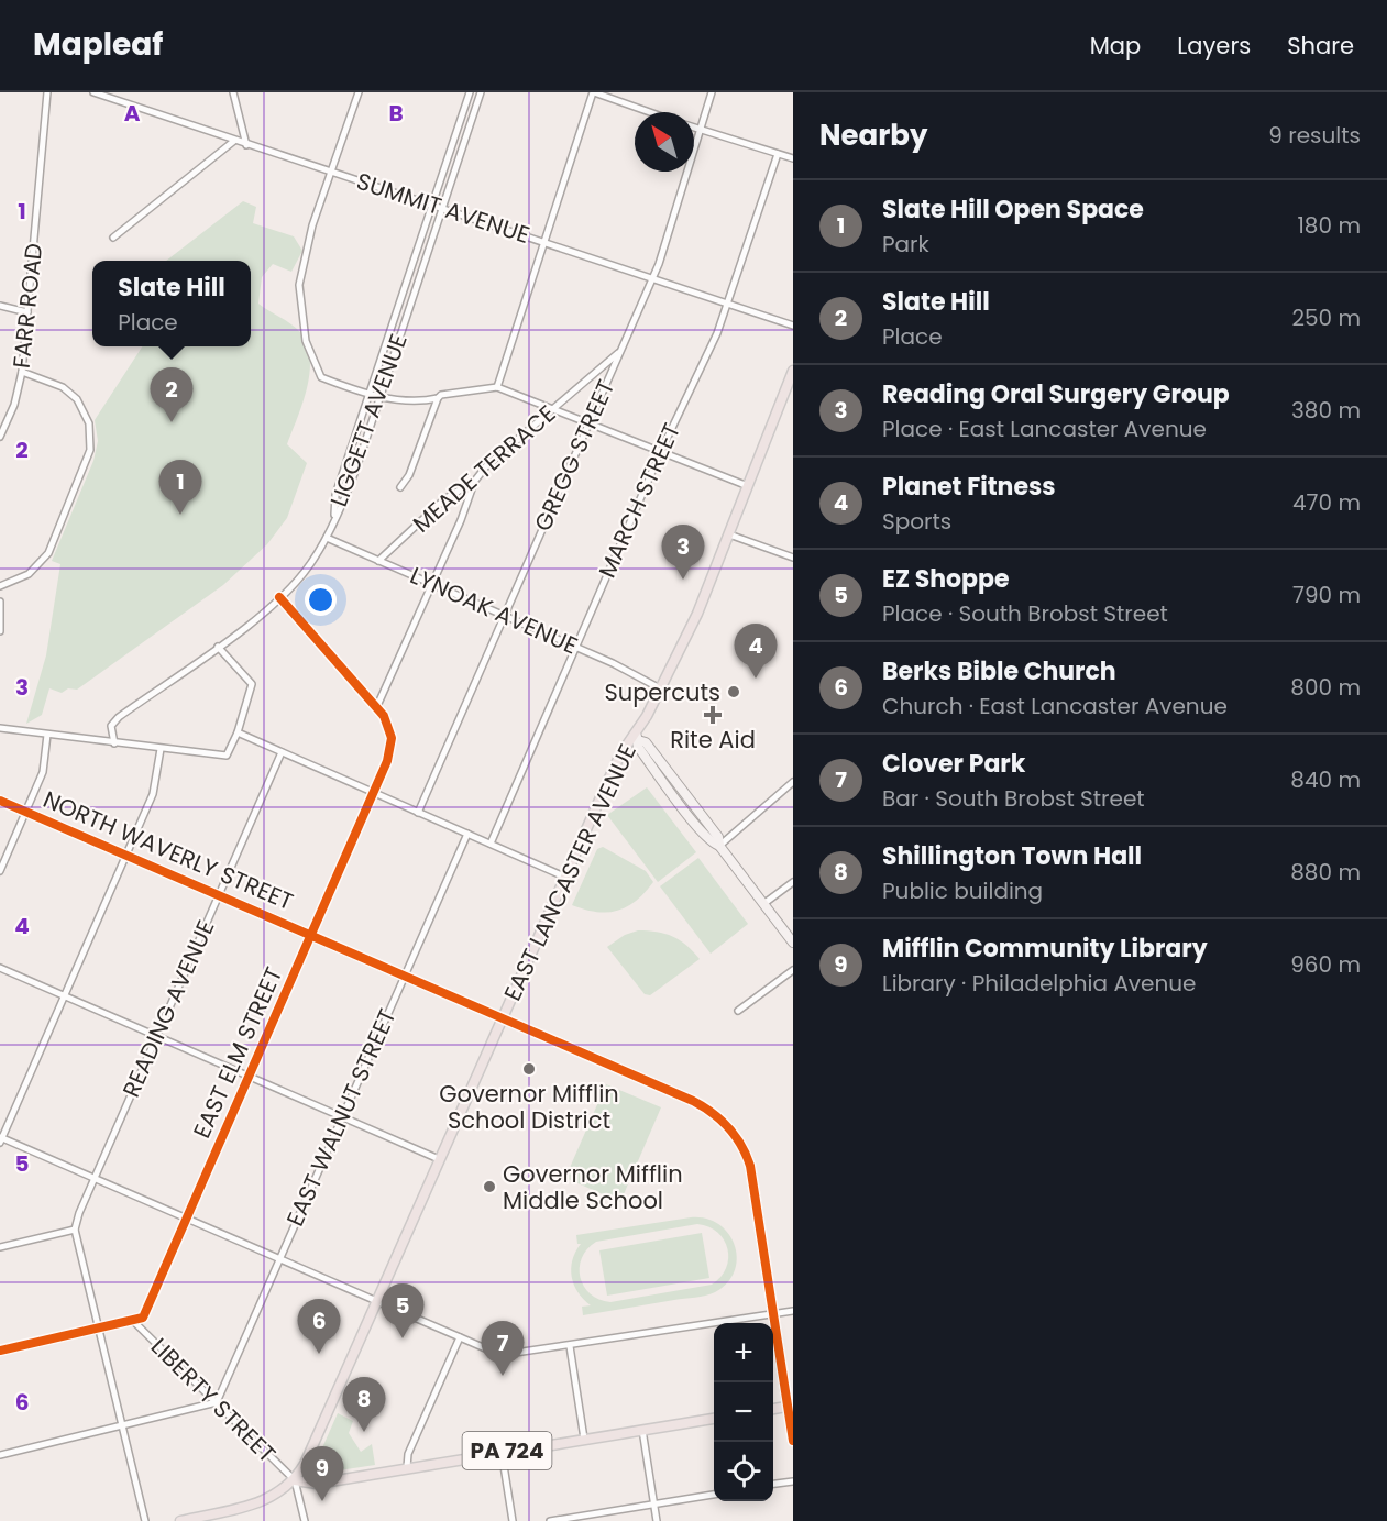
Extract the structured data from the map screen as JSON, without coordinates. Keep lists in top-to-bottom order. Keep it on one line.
{"streets":{"main road":["EAST LANCASTER AVENUE","PA 724"],"street":["SUMMIT AVENUE","FARR ROAD","LIGGETT AVENUE","GREGG STREET","MEADE TERRACE","MARCH STREET","LYNOAK AVENUE","NORTH WAVERLY STREET","READING AVENUE","EAST ELM STREET","EAST WALNUT STREET","LIBERTY STREET"]},"crossings":[["SUMMIT AVENUE","LIGGETT AVENUE"],["SUMMIT AVENUE","GREGG STREET"],["SUMMIT AVENUE","MARCH STREET"],["GREGG STREET","MEADE TERRACE"],["GREGG STREET","LYNOAK AVENUE"],["MEADE TERRACE","LYNOAK AVENUE"],["MARCH STREET","LYNOAK AVENUE"],["LYNOAK AVENUE","EAST LANCASTER AVENUE"],["NORTH WAVERLY STREET","EAST LANCASTER AVENUE"],["NORTH WAVERLY STREET","READING AVENUE"],["NORTH WAVERLY STREET","EAST ELM STREET"],["NORTH WAVERLY STREET","EAST WALNUT STREET"],["EAST LANCASTER AVENUE","LIBERTY STREET"],["EAST LANCASTER AVENUE","PA 724"],["EAST ELM STREET","LIBERTY STREET"],["EAST WALNUT STREET","LIBERTY STREET"],["LIBERTY STREET","PA 724"]],"places":{"other":["Supercuts","Governor Mifflin School District","Governor Mifflin Middle School"],"health":["Rite Aid"]},"north":"top left","page":{"header":"Mapleaf","nav":["Map","Layers","Share"],"heading":["Nearby","9 results"],"list":[{"mark":"1","name":"Slate Hill Open Space","note":"Park","value":"180 m"},{"mark":"2","name":"Slate Hill","note":"Place","value":"250 m"},{"mark":"3","name":"Reading Oral Surgery Group","note":"Place · East Lancaster Avenue","value":"380 m"},{"mark":"4","name":"Planet Fitness","note":"Sports","value":"470 m"},{"mark":"5","name":"EZ Shoppe","note":"Place · South Brobst Street","value":"790 m"},{"mark":"6","name":"Berks Bible Church","note":"Church · East Lancaster Avenue","value":"800 m"},{"mark":"7","name":"Clover Park","note":"Bar · South Brobst Street","value":"840 m"},{"mark":"8","name":"Shillington Town Hall","note":"Public building","value":"880 m"},{"mark":"9","name":"Mifflin Community Library","note":"Library · Philadelphia Avenue","value":"960 m"}],"popup":["Slate Hill","Place"],"pins":["2","1","3","4","5","6","7","8","9"],"map_buttons":["+","−"]},"grid":{"columns":["A","B"],"rows":["1","2","3","4","5","6"]}}
